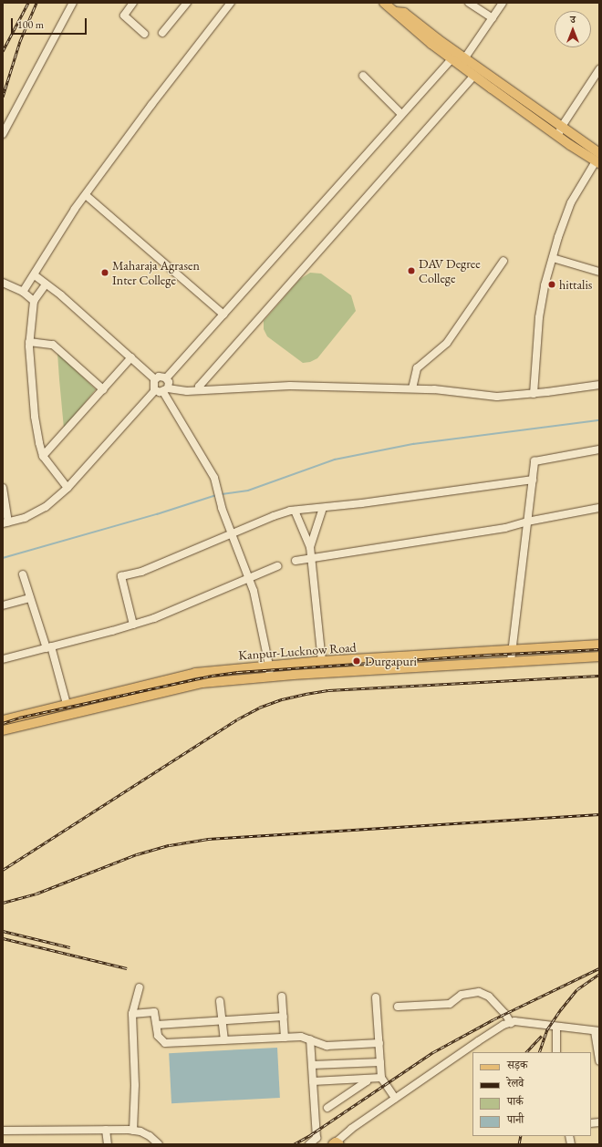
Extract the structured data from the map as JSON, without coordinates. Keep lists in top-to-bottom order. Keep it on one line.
{"streets":{"main road":["Kanpur-Lucknow Road"]},"places":["DAV Degree College","Maharaja Agrasen Inter College","hittalis","Durgapuri"],"legend":["सड़क","रेलवे","पार्क","पानी"],"scale_bar":"100 m","north":"top"}
